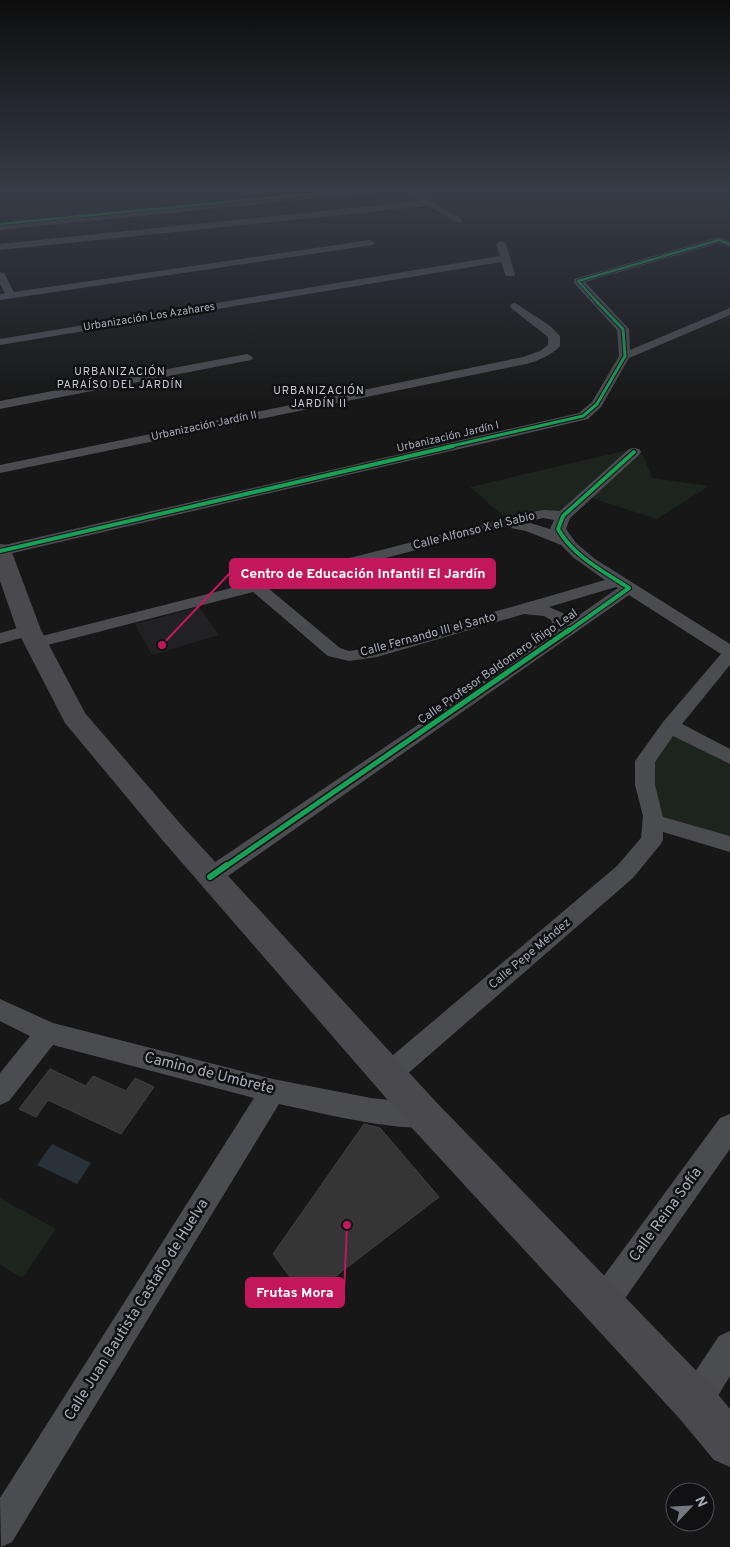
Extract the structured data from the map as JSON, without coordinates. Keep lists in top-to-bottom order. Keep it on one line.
{"streets":{"street":["Urbanización Los Azahares","Urbanización Jardín II","Urbanización Jardín I","Calle Alfonso X el Sabio","Calle Fernando III el Santo","Calle Profesor Baldomero Íñigo Leal","Calle Pepe Méndez","Camino de Umbrete","Calle Reina Sofía","Calle Juan Bautista Castaño de Huelva"]},"crossings":[["Calle Alfonso X el Sabio","Calle Fernando III el Santo"],["Calle Fernando III el Santo","Calle Profesor Baldomero Íñigo Leal"],["Camino de Umbrete","Calle Juan Bautista Castaño de Huelva"]],"districts":["URBANIZACIÓN PARAÍSO DEL JARDÍN","URBANIZACIÓN JARDÍN II"],"places":["Centro de Educación Infantil El Jardín","Frutas Mora"],"north":"top right"}
